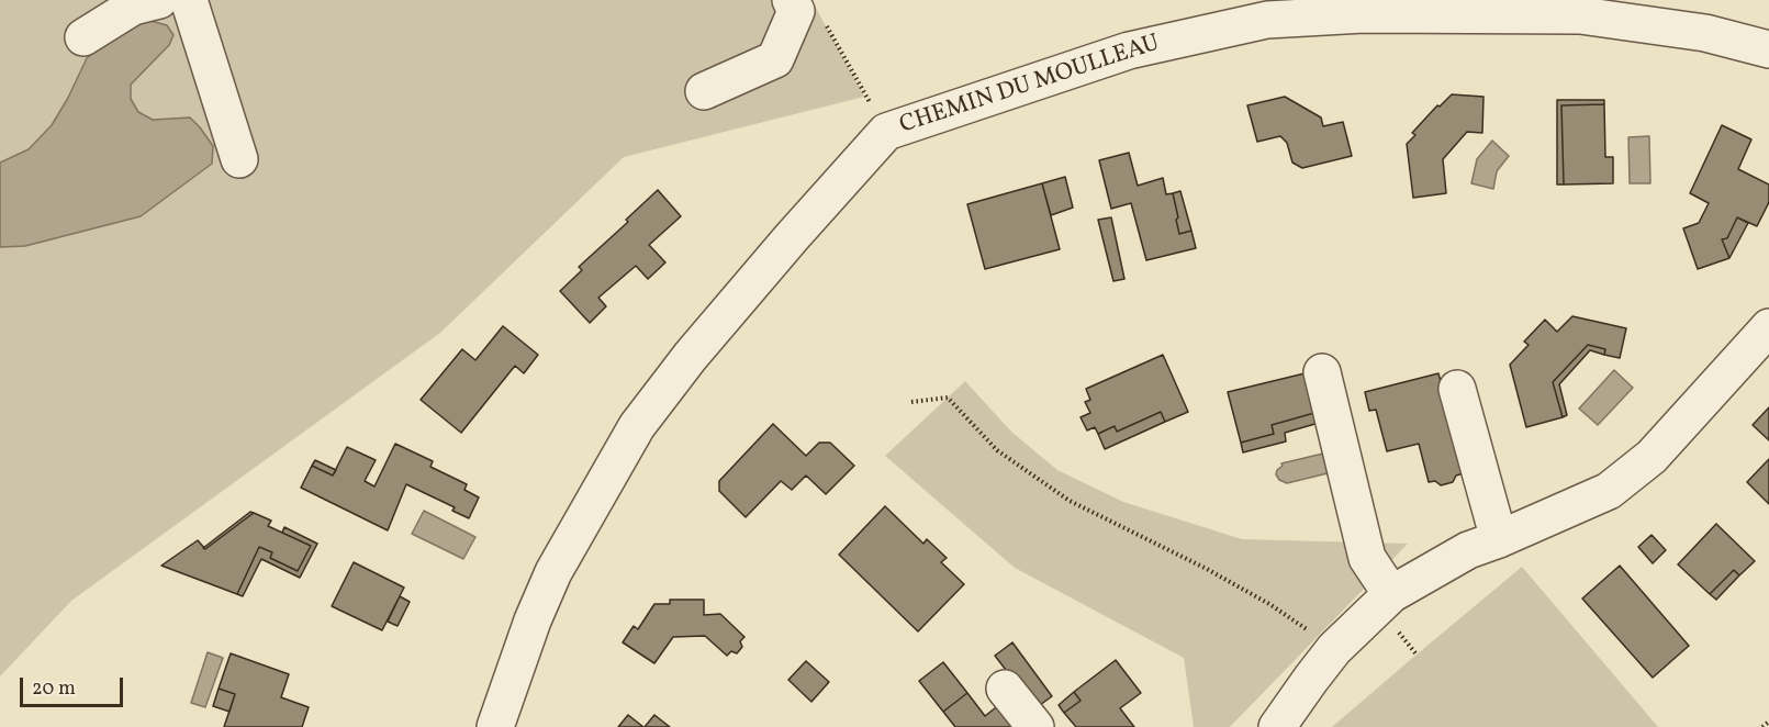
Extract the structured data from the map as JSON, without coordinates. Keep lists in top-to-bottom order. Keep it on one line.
{"streets":{"street":["CHEMIN DU MOULLEAU"]},"scale_bar":"20 m"}
